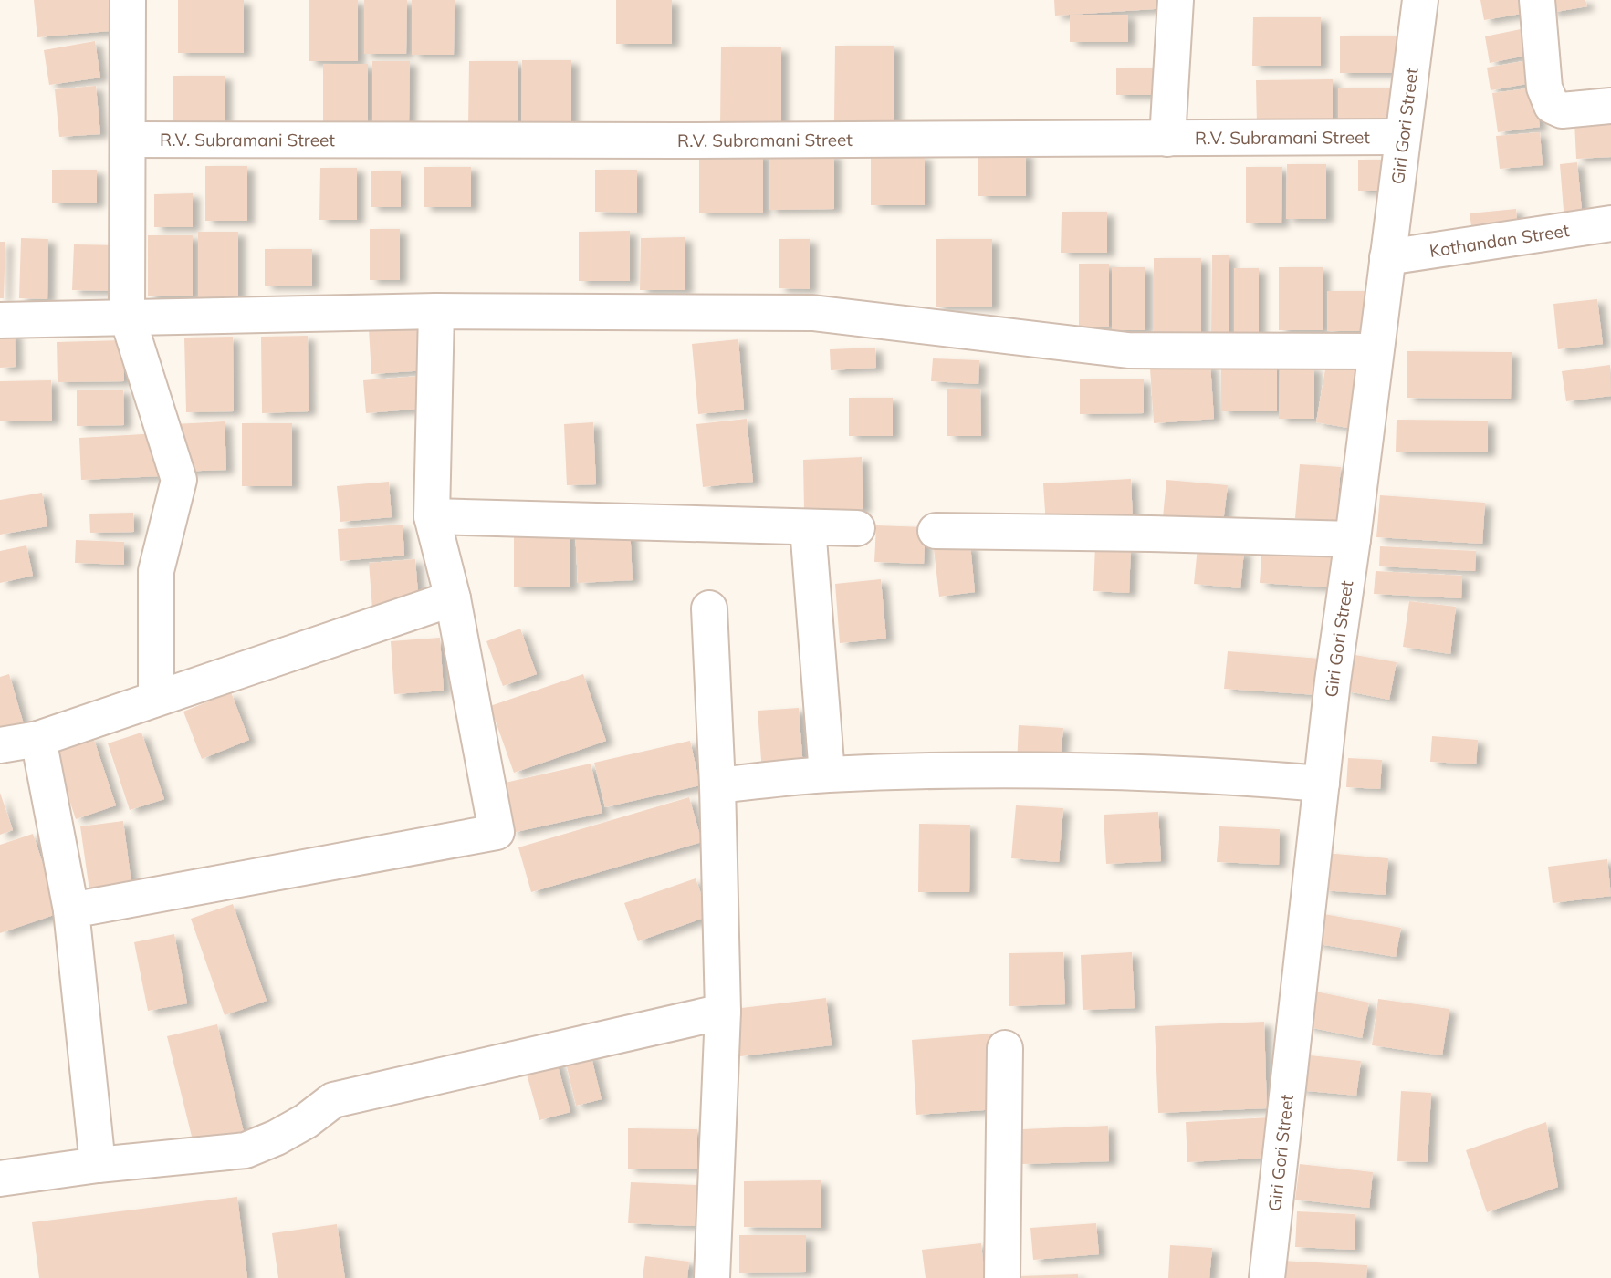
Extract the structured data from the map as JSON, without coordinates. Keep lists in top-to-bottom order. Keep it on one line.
{"streets":{"street":["Giri Gori Street","R.V. Subramani Street","Kothandan Street"]},"crossings":[["Giri Gori Street","R.V. Subramani Street"],["Giri Gori Street","Kothandan Street"]]}
